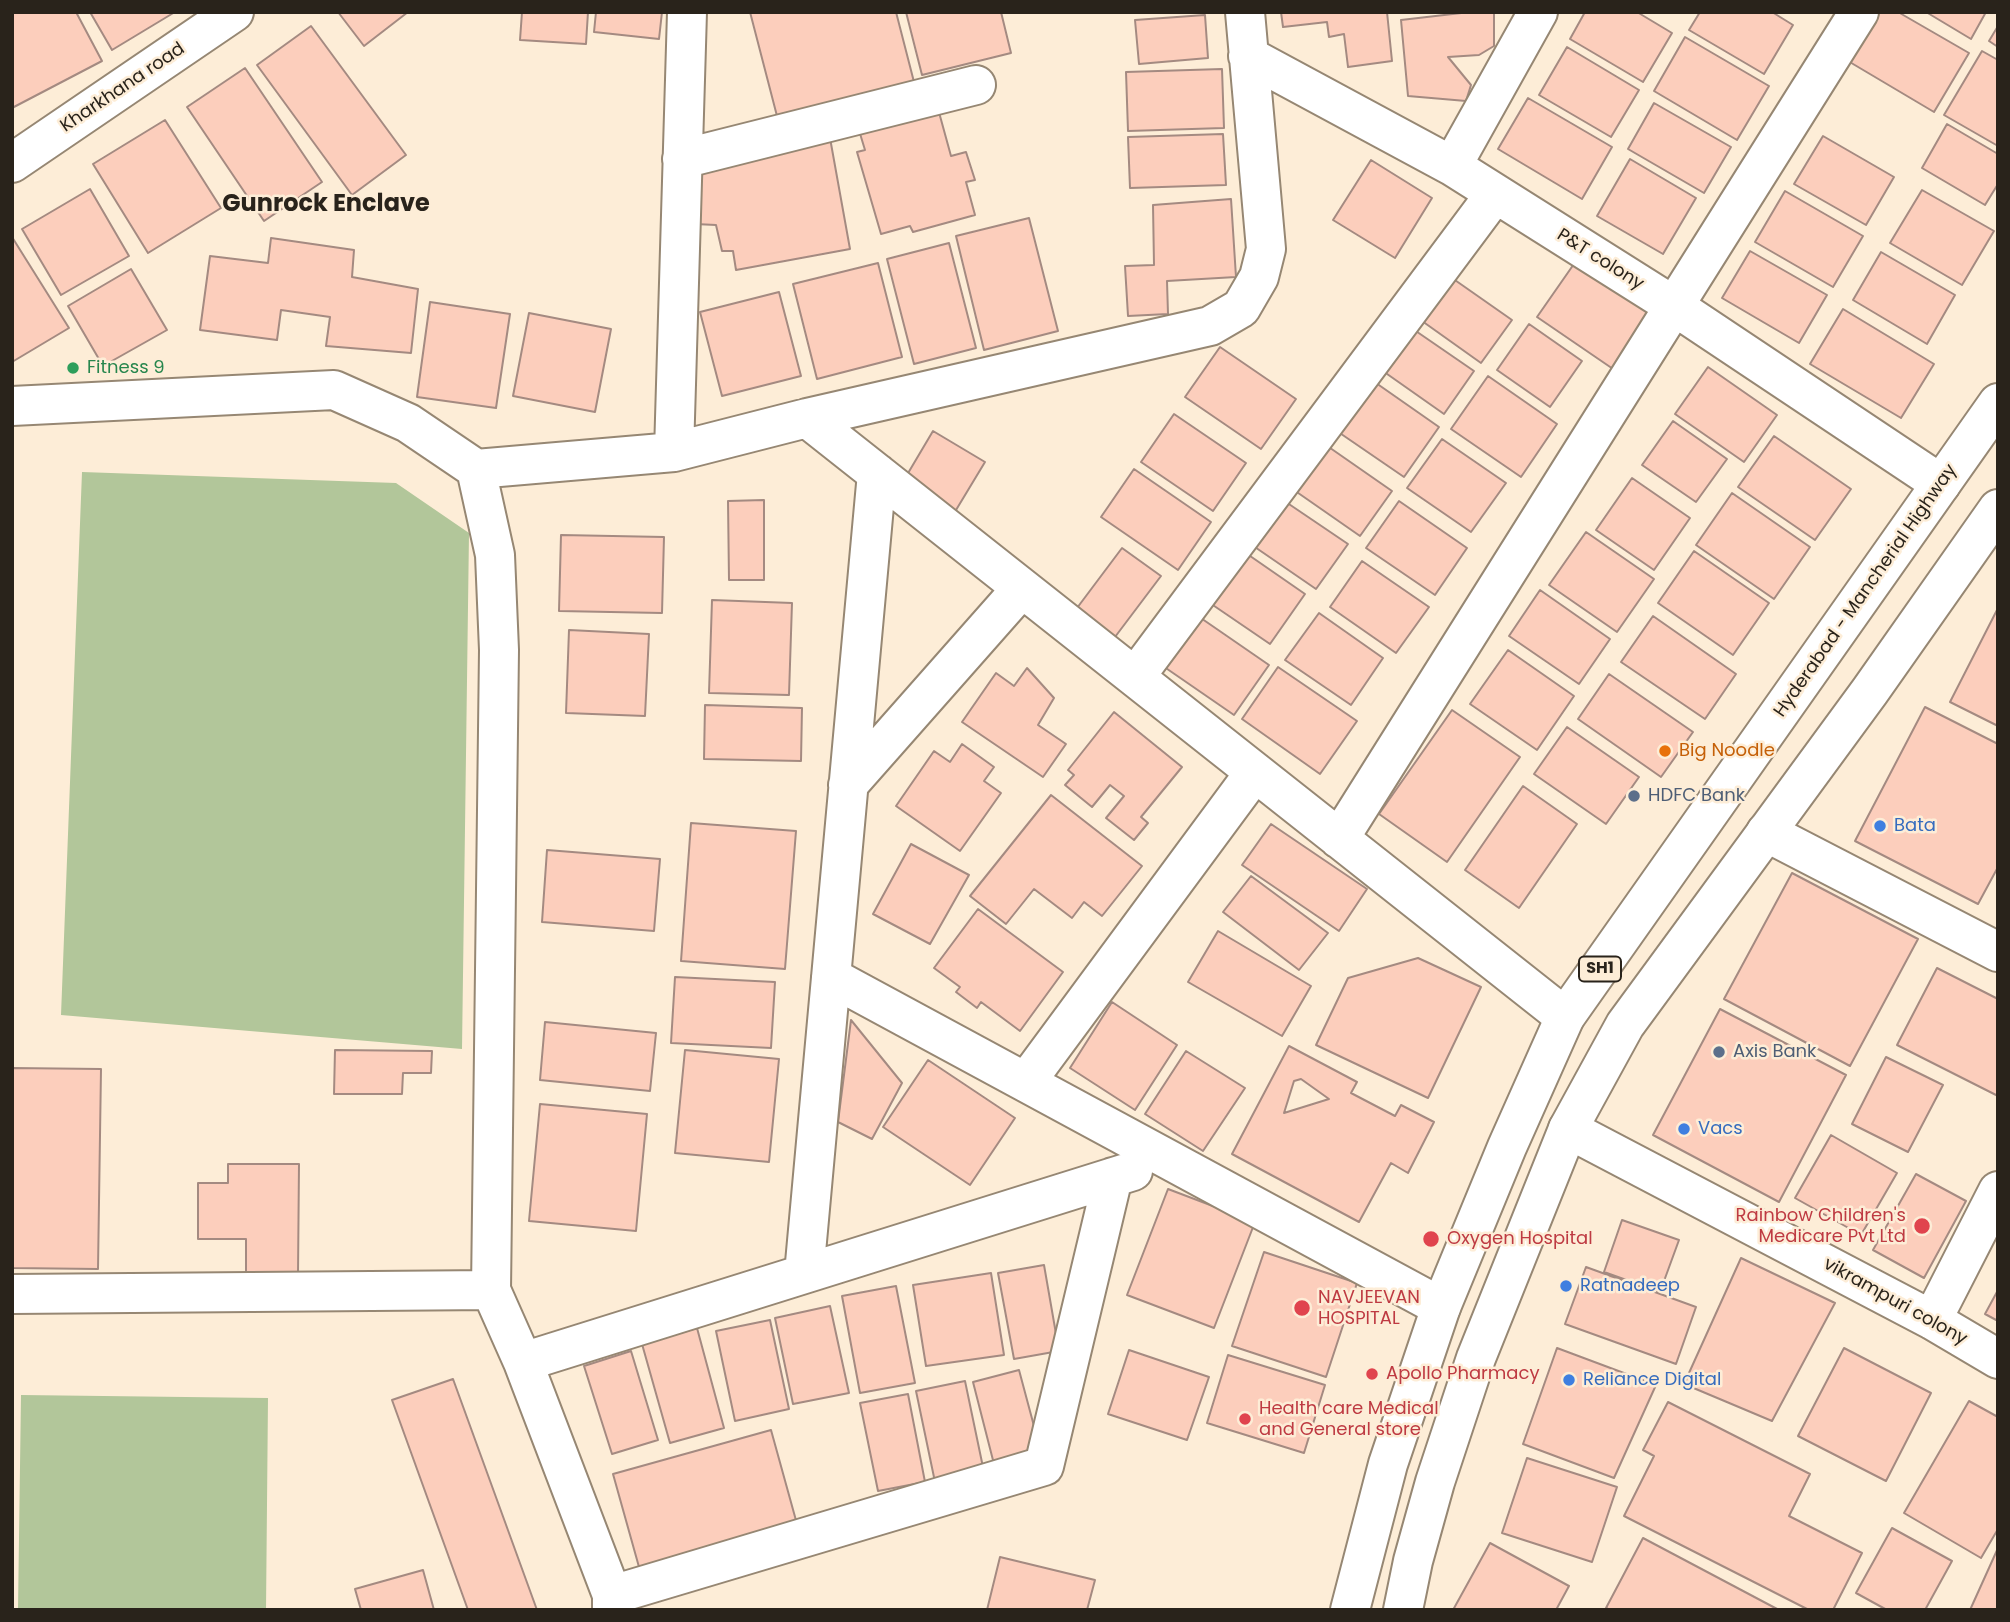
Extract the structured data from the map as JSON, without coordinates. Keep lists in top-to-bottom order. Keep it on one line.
{"streets":{"street":["Kharkhana road","P&T colony","Hyderabad - Mancherial Highway","SH1","vikrampuri colony"]},"crossings":[["P&T colony","Hyderabad - Mancherial Highway"]],"districts":["Gunrock Enclave"],"places":["Fitness 9","Big Noodle","HDFC Bank","Bata","Axis Bank","Vacs","Rainbow Children's Medicare Pvt Ltd","Oxygen Hospital","Ratnadeep","NAVJEEVAN HOSPITAL","Apollo Pharmacy","Reliance Digital","Health care Medical and General store"]}
